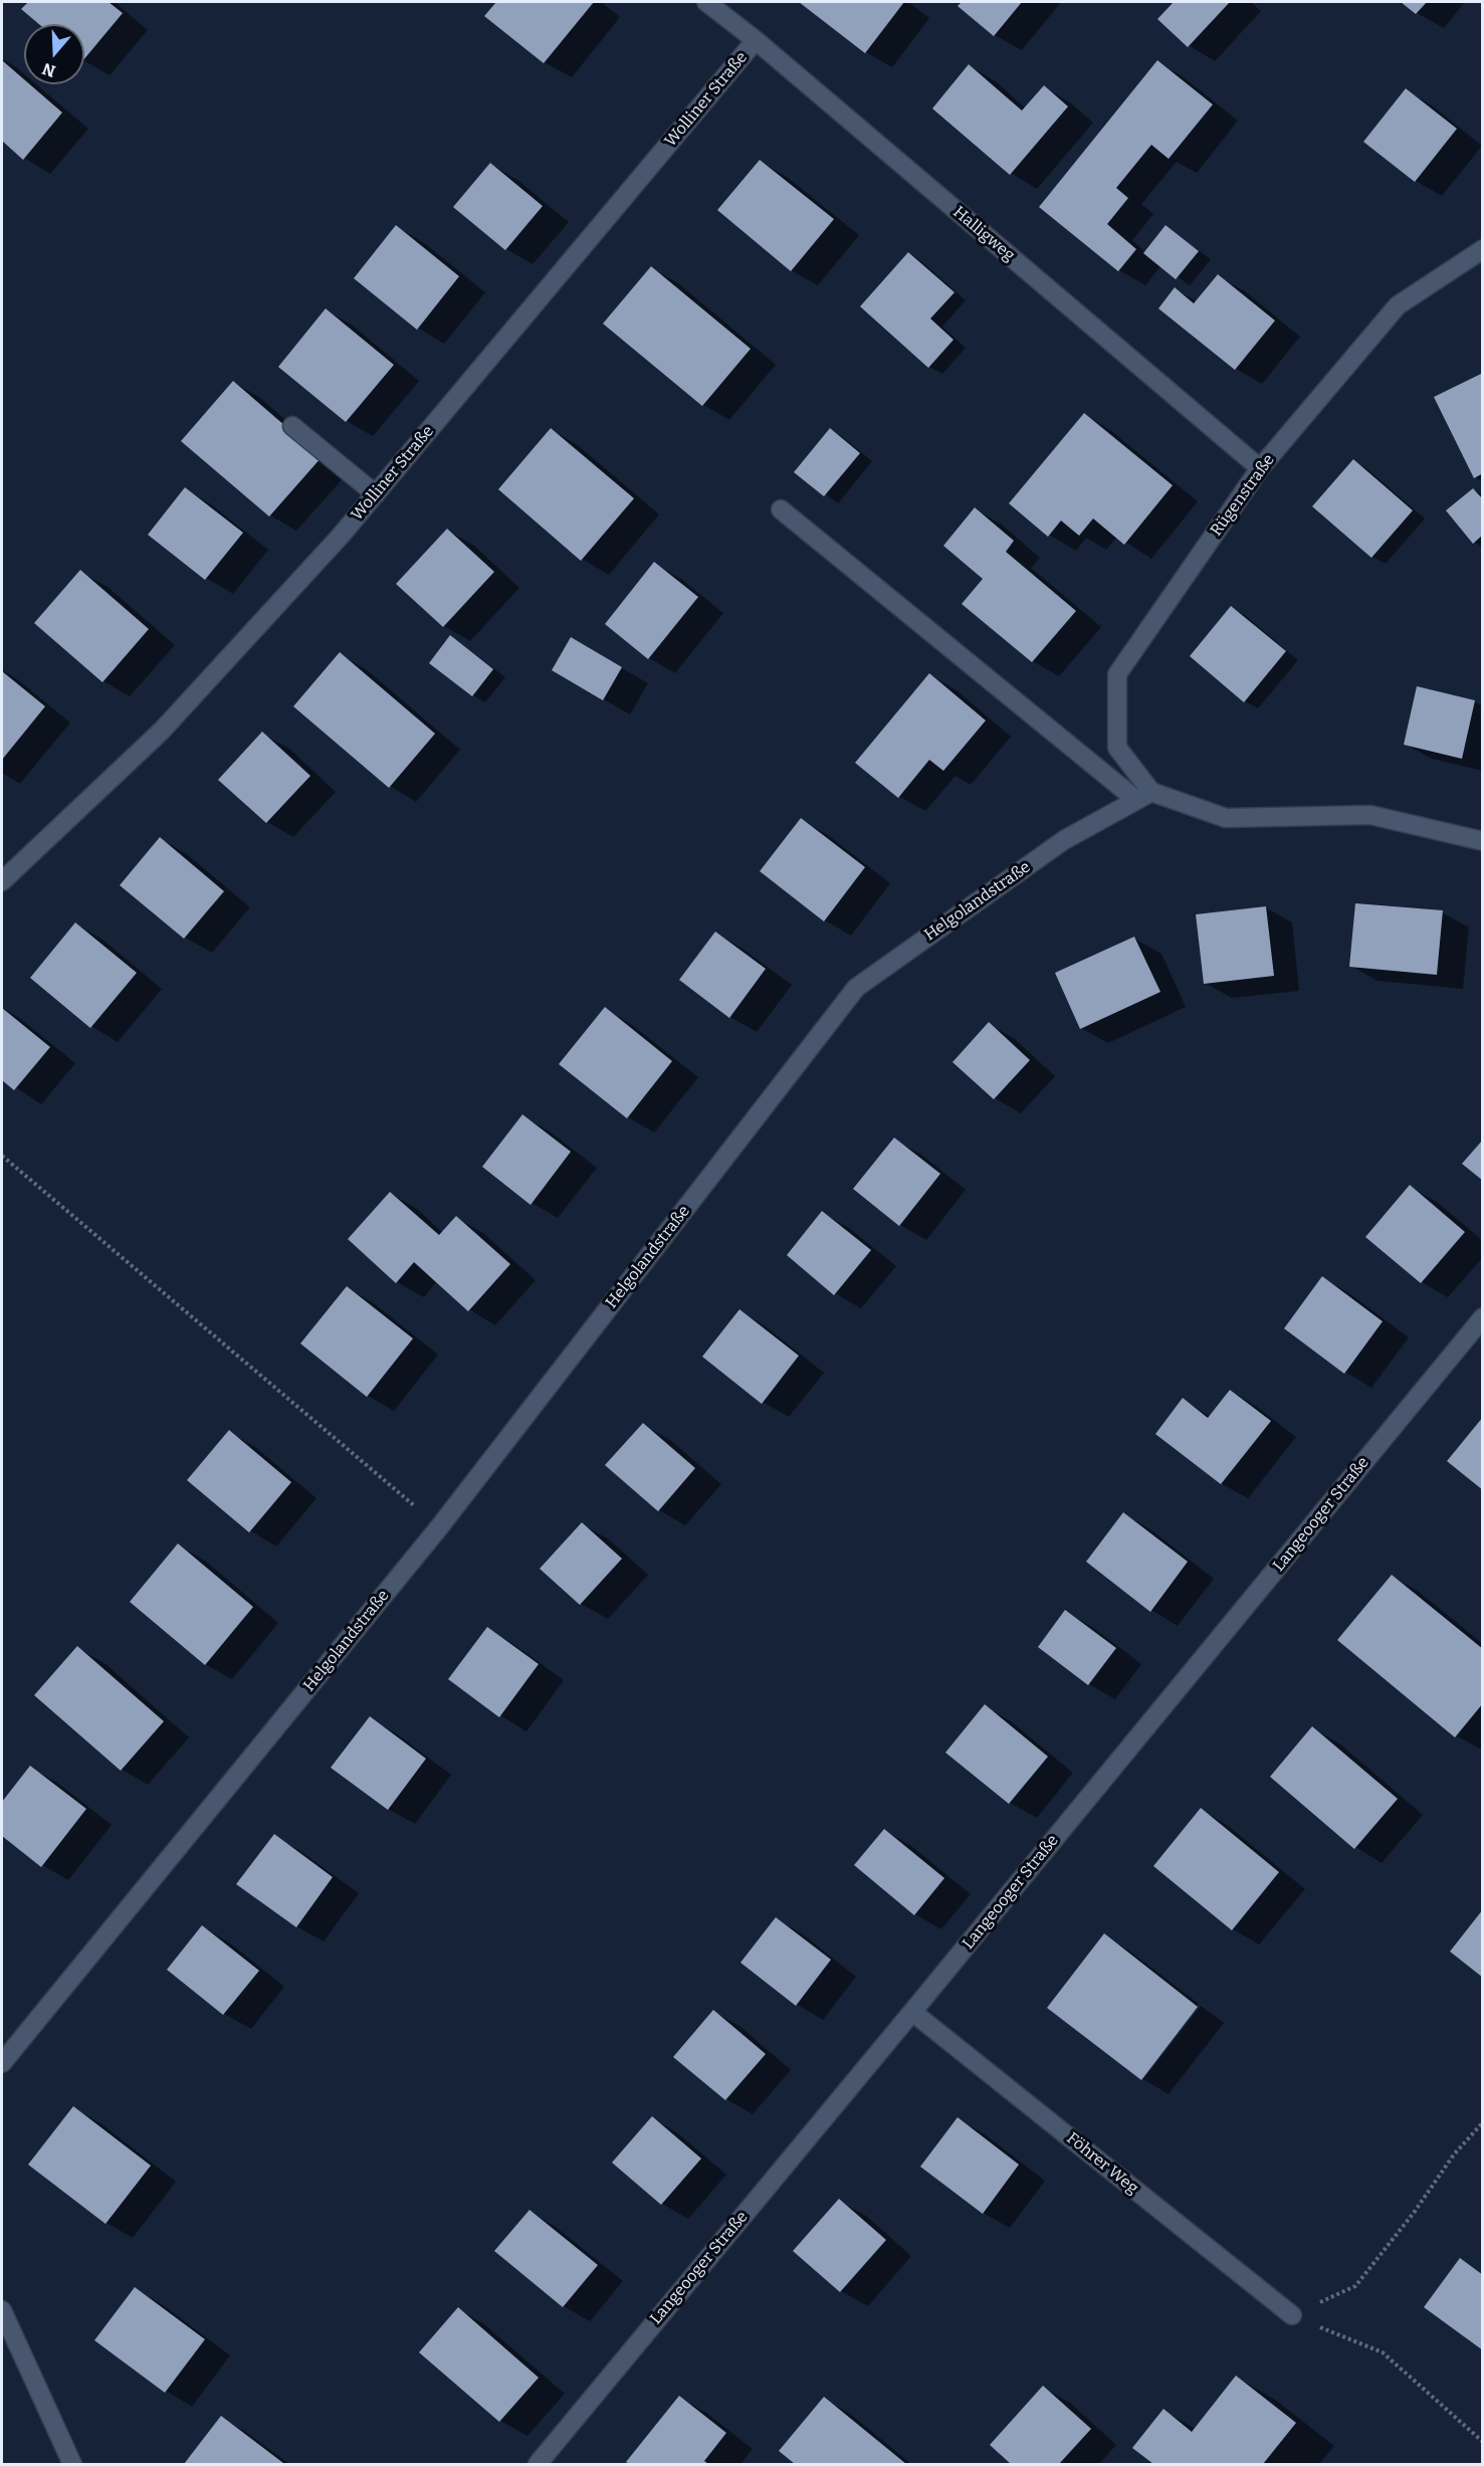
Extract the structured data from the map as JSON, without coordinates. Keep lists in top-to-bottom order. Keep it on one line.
{"streets":{"street":["Wolliner Straße","Halligweg","Rügenstraße","Helgolandstraße","Langeooger Straße","Föhrer Weg"]},"crossings":[["Wolliner Straße","Halligweg"],["Halligweg","Rügenstraße"],["Rügenstraße","Helgolandstraße"],["Langeooger Straße","Föhrer Weg"]],"north":"bottom"}
